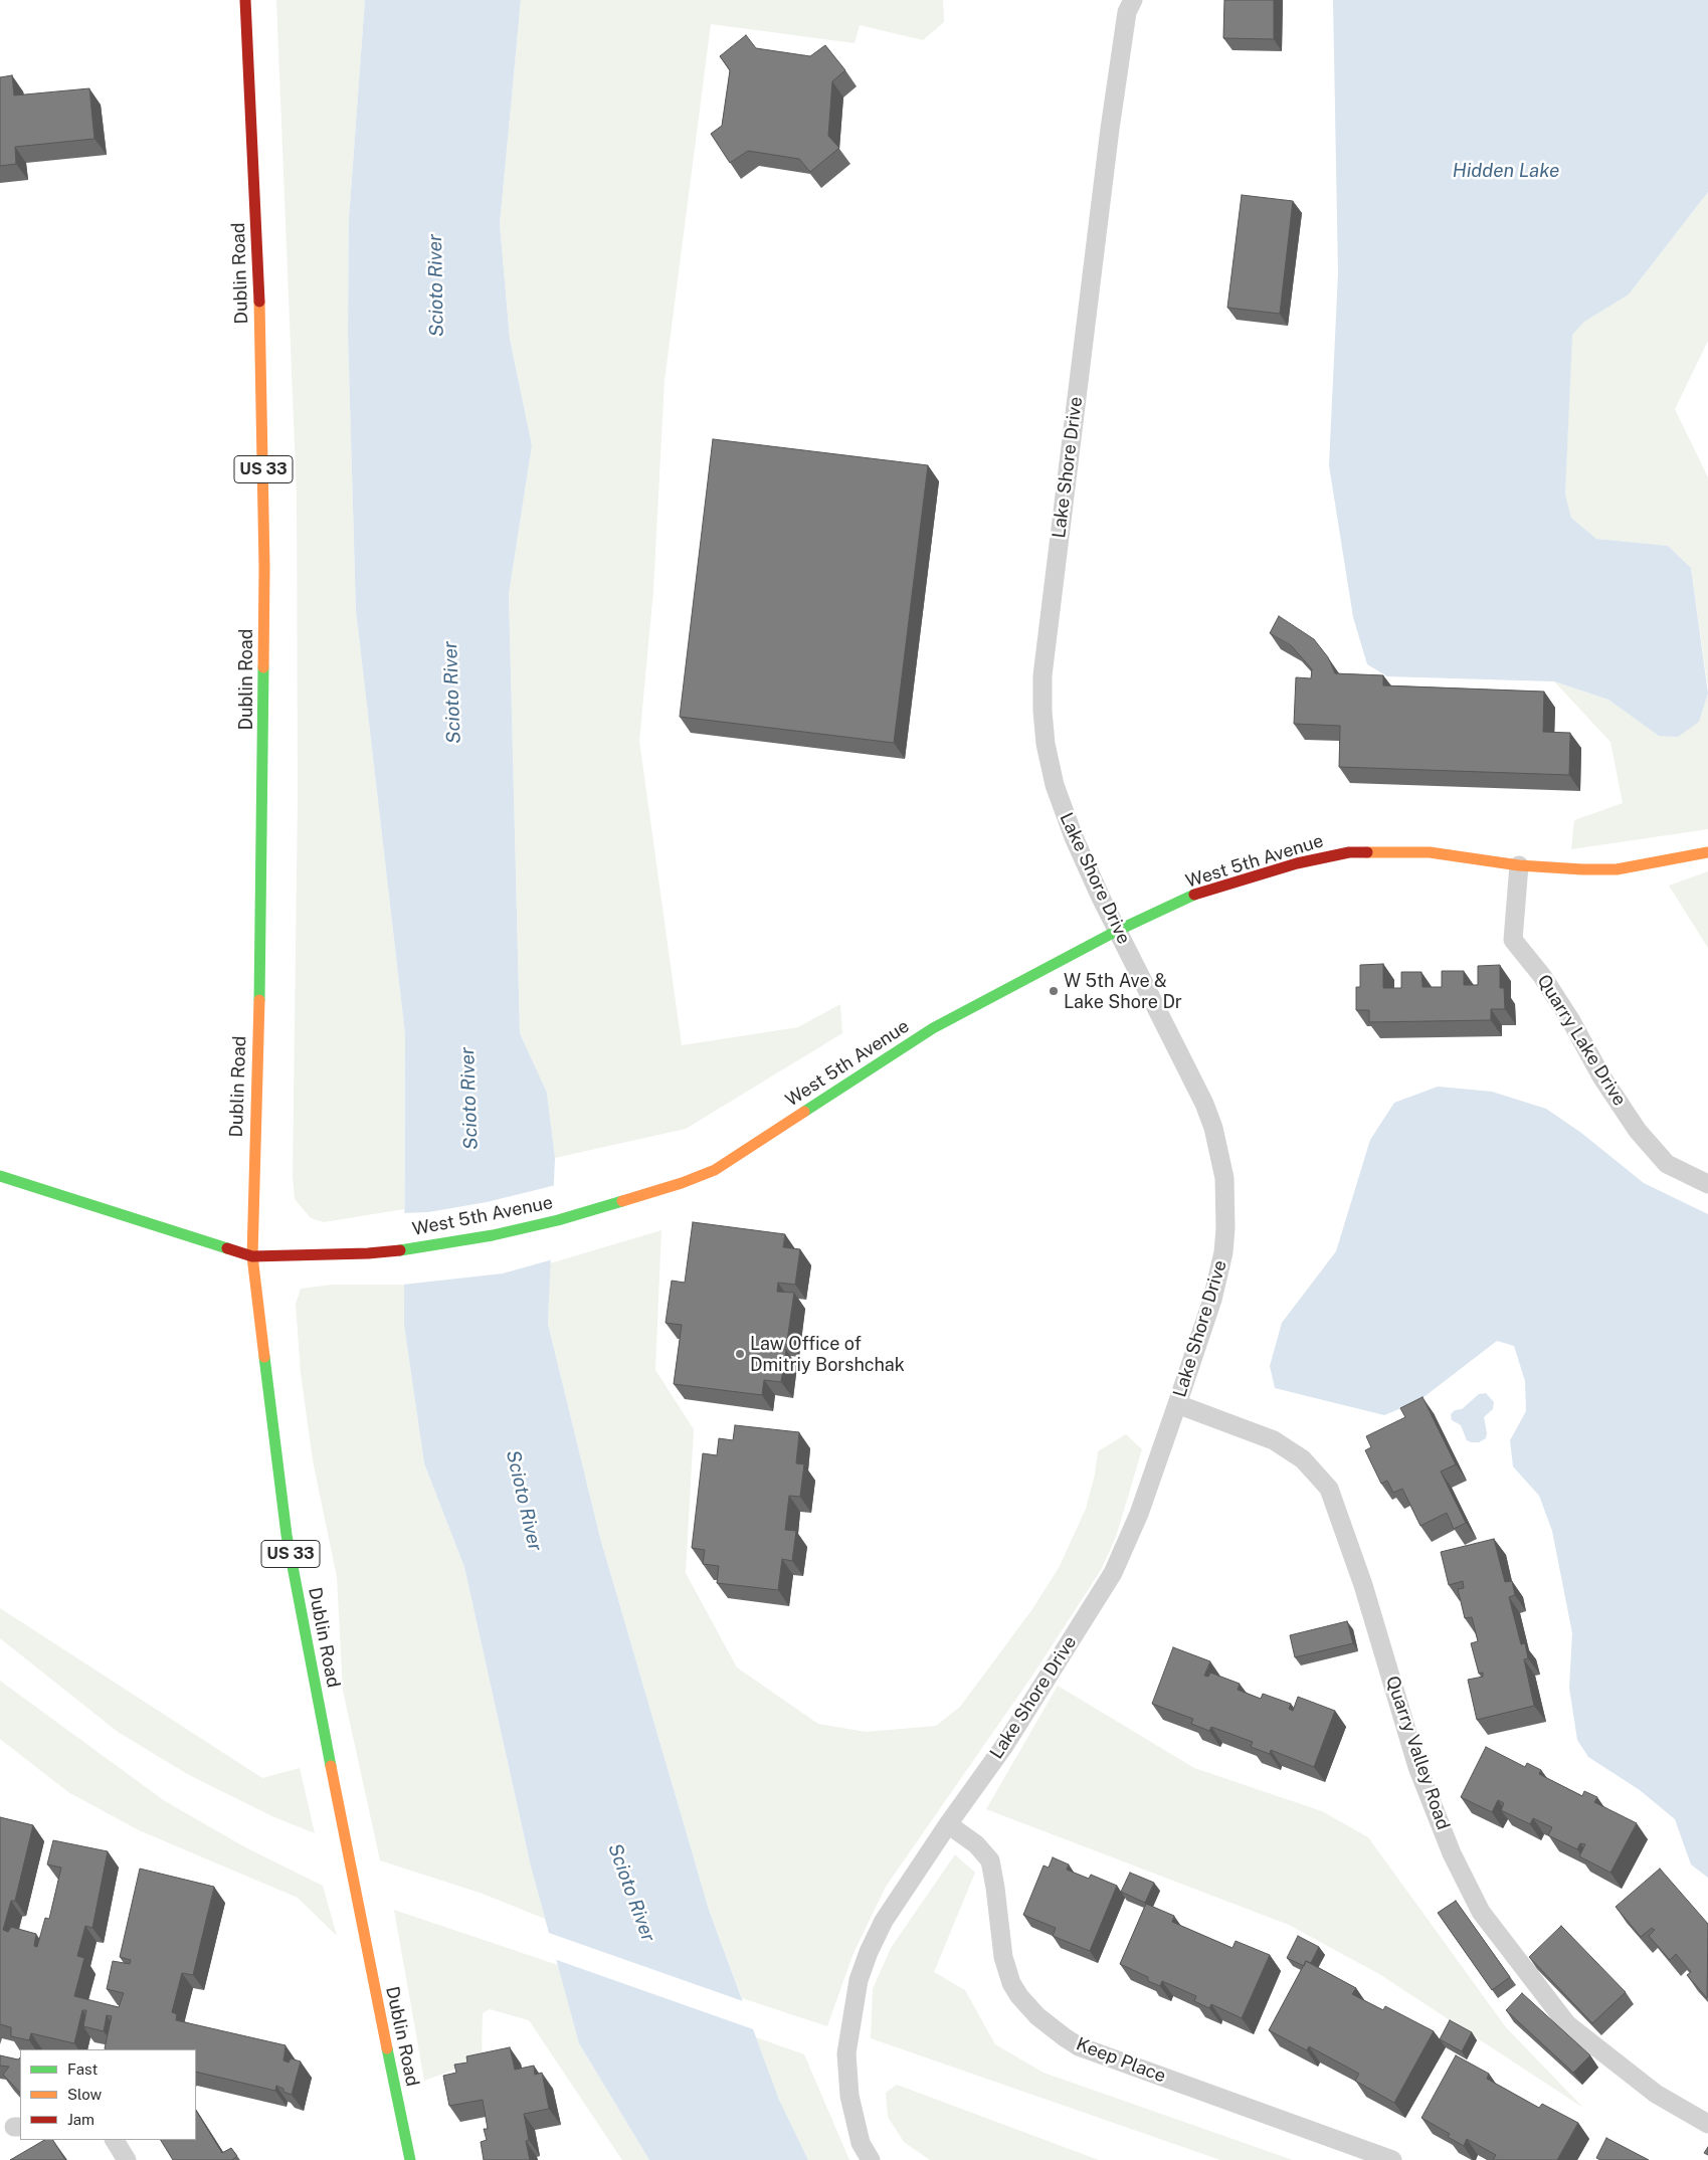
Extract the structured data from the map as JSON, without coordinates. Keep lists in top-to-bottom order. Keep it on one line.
{"streets":{"main road":["Dublin Road","US 33","West 5th Avenue"],"street":["Lake Shore Drive","Quarry Lake Drive","Quarry Valley Road","Keep Place"]},"crossings":[["Dublin Road","West 5th Avenue"],["Lake Shore Drive","West 5th Avenue"],["Lake Shore Drive","Quarry Valley Road"],["Lake Shore Drive","Keep Place"],["West 5th Avenue","Quarry Lake Drive"]],"water":["Hidden Lake","Scioto River"],"places":["W 5th Ave & Lake Shore Dr","Law Office of Dmitriy Borshchak"],"legend":["Fast","Slow","Jam"]}
